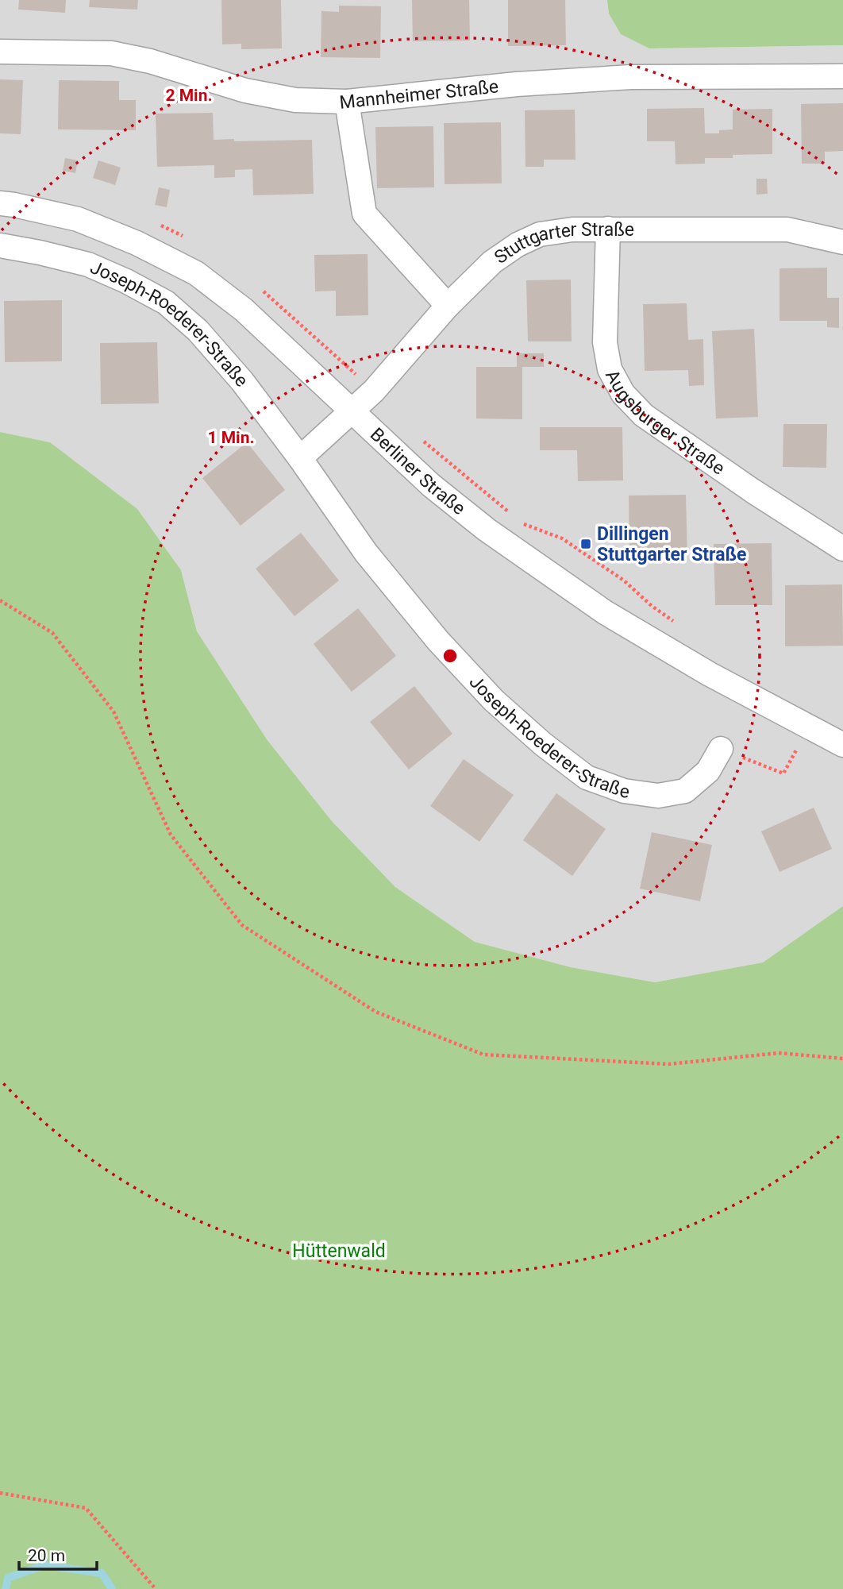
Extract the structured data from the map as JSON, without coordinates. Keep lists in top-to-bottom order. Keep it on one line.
{"streets":{"street":["Mannheimer Straße","Stuttgarter Straße","Joseph-Roederer-Straße","Augsburger Straße","Berliner Straße"]},"crossings":[["Stuttgarter Straße","Augsburger Straße"],["Stuttgarter Straße","Berliner Straße"]],"parks":["Hüttenwald"],"places":{"transit":["Dillingen Stuttgarter Straße"]},"scale_bar":"20 m","rings":["2 Min.","1 Min."]}
